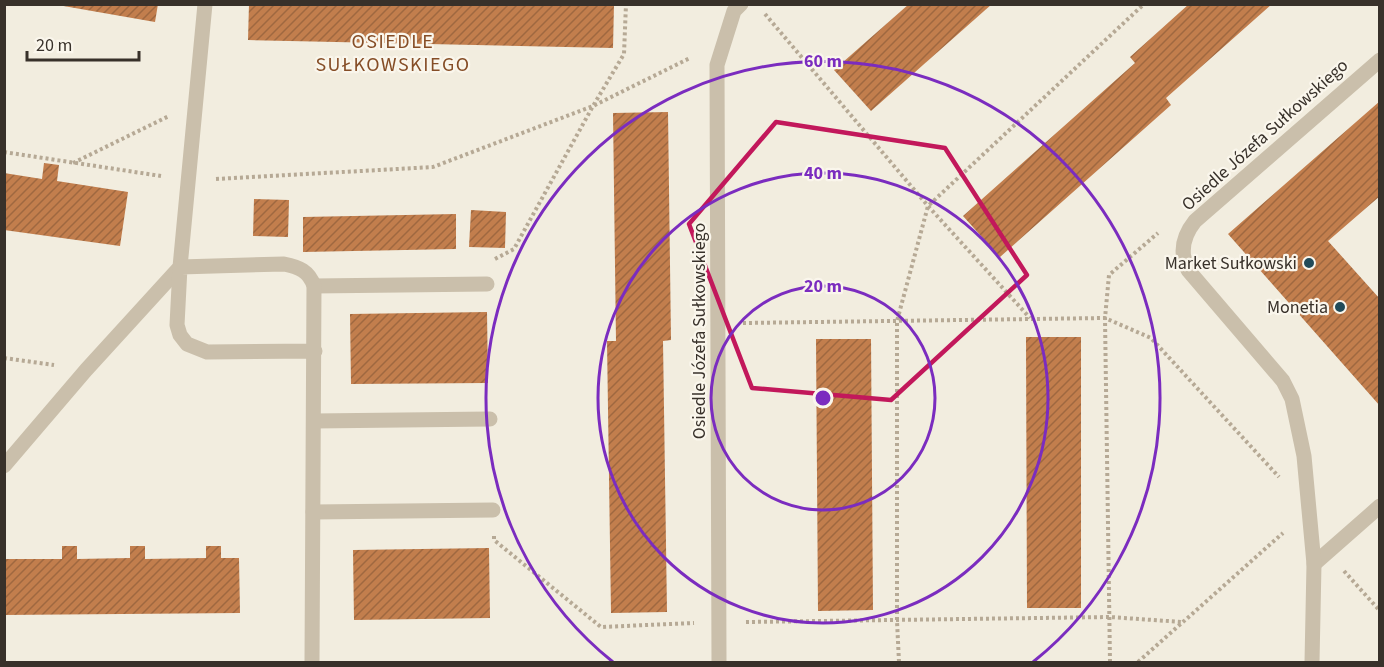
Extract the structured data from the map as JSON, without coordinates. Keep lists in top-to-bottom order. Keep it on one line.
{"streets":{"street":["Osiedle Józefa Sułkowskiego"]},"districts":["OSIEDLE SUŁKOWSKIEGO"],"places":["Market Sułkowski","Monetia"],"scale_bar":"20 m","rings":["60 m","40 m","20 m"]}
